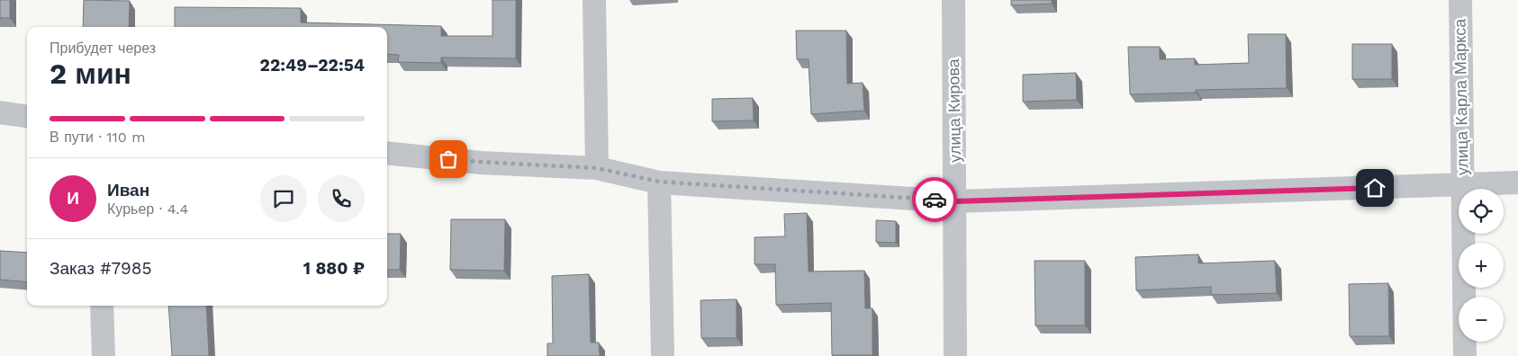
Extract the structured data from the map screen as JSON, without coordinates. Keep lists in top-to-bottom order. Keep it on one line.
{"streets":{"street":["улица Карла Маркса","улица Кирова"]},"page":{"heading":["2 мин","Прибудет через","22:49–22:54"],"panel":["Иван","Курьер · 4.4","Заказ #7985","1 880 ₽"],"bar":"В пути · 110 m","round":"И","map_buttons":["+","−"]}}
